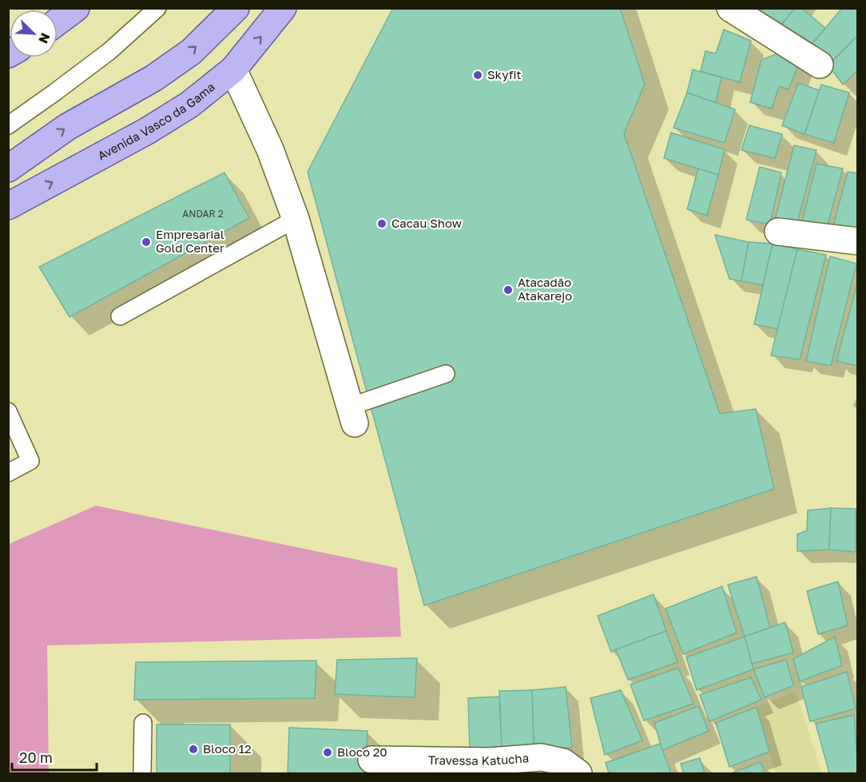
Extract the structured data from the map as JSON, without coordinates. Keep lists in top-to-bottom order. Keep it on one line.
{"streets":{"main road":["Avenida Vasco da Gama"],"street":["Travessa Katucha"]},"places":["Skyfit","Cacau Show","Empresarial Gold Center","Atacadão Atakarejo","Bloco 12","Bloco 20"],"house_numbers":["ANDAR 2"],"scale_bar":"20 m","north":"bottom right"}
